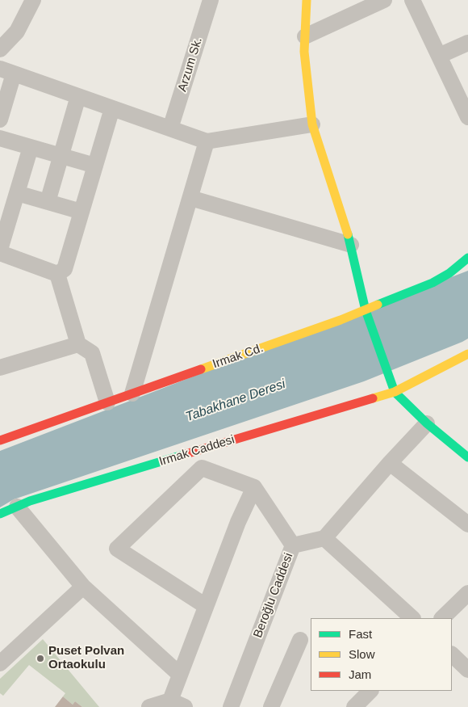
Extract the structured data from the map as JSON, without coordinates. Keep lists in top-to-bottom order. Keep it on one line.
{"streets":{"street":["Arzum Sk.","Irmak Cd.","Irmak Caddesi","Beroğlu Caddesi"]},"water":["Tabakhane Deresi"],"places":["Puset Polvan Ortaokulu"],"legend":["Fast","Slow","Jam"]}
